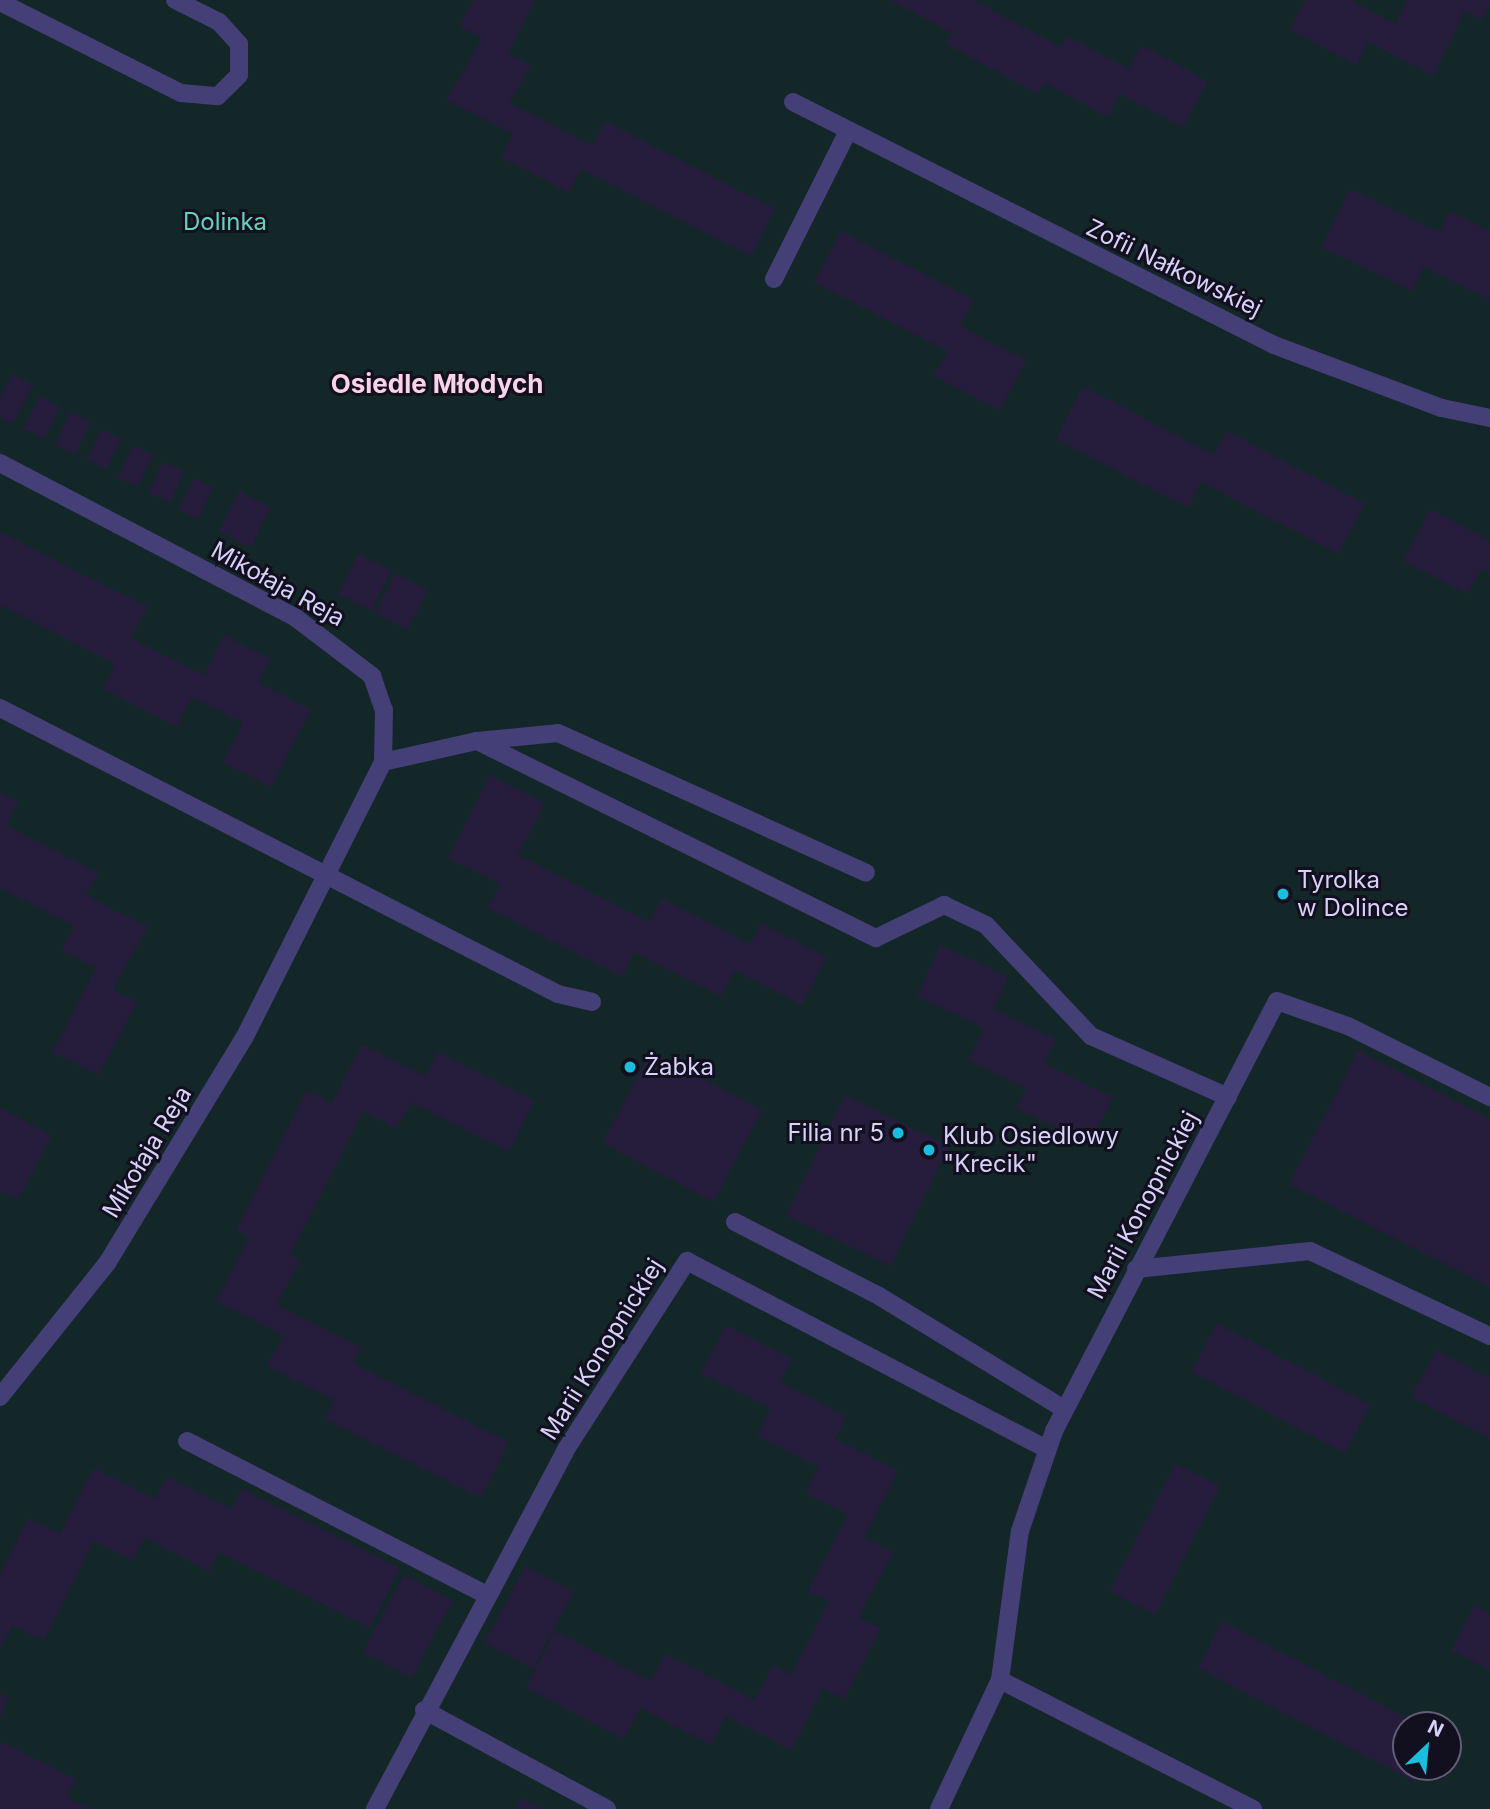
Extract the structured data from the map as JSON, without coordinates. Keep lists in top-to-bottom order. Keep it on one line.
{"streets":{"street":["Zofii Nałkowskiej","Mikołaja Reja","Marii Konopnickiej"]},"districts":["Osiedle Młodych"],"parks":["Dolinka"],"places":["Tyrolka w Dolince","Żabka","Filia nr 5","Klub Osiedlowy \"Krecik\""],"north":"top right"}
